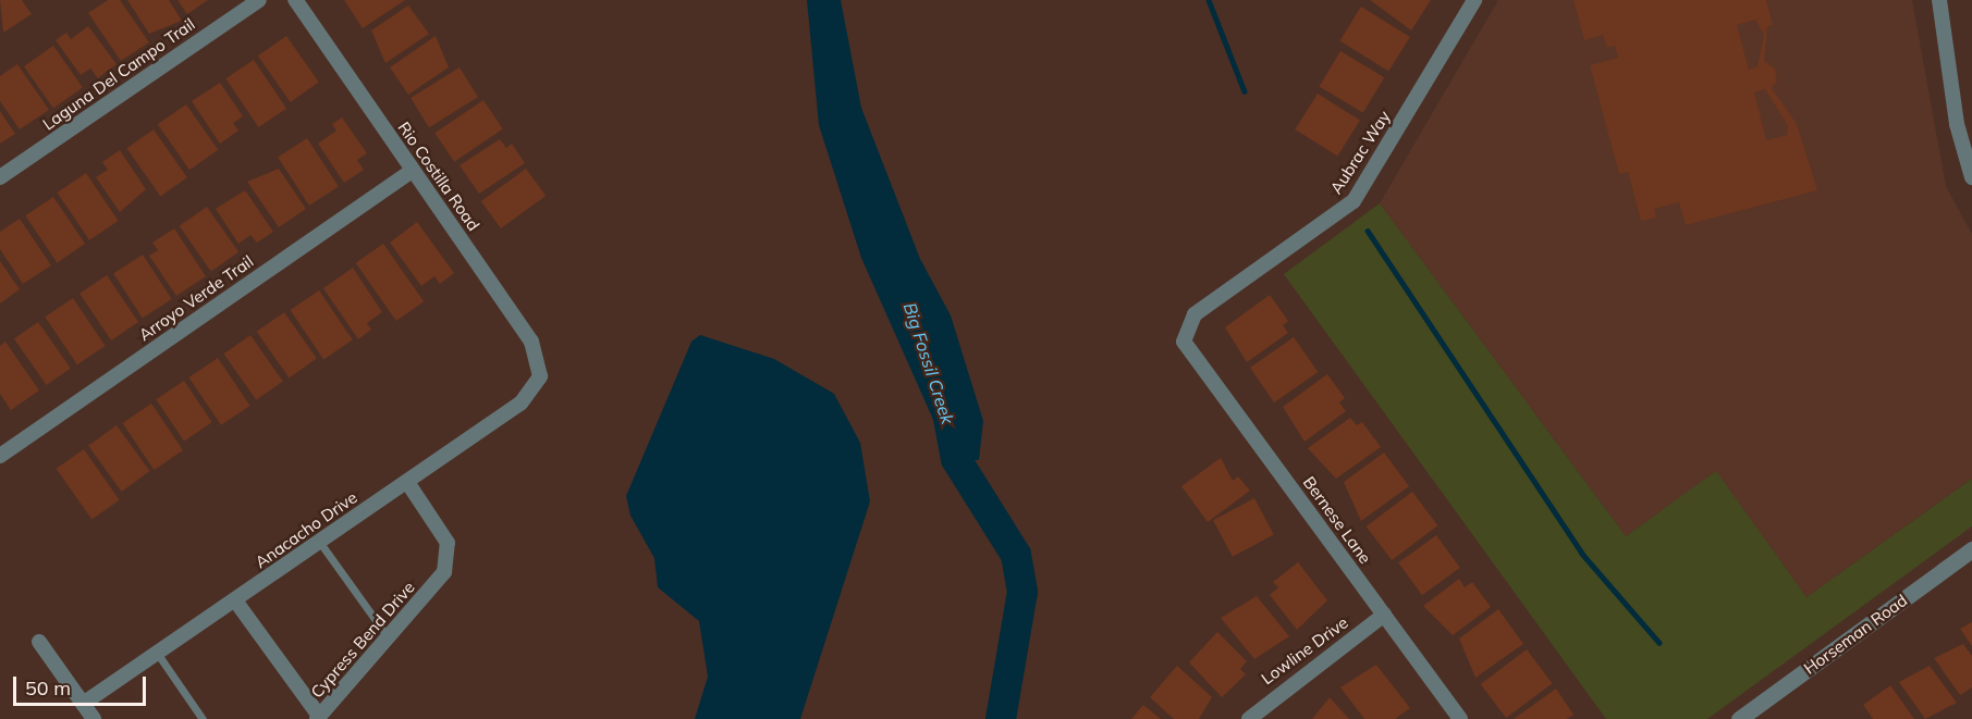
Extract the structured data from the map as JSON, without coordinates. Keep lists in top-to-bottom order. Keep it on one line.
{"streets":{"street":["Laguna Del Campo Trail","Aubrac Way","Rio Costilla Road","Arroyo Verde Trail","Bernese Lane","Anacacho Drive","Horseman Road","Cypress Bend Drive","Lowline Drive"]},"crossings":[["Aubrac Way","Bernese Lane"],["Rio Costilla Road","Arroyo Verde Trail"],["Rio Costilla Road","Anacacho Drive"],["Bernese Lane","Lowline Drive"],["Anacacho Drive","Cypress Bend Drive"]],"water":["Big Fossil Creek"],"scale_bar":"50 m"}
